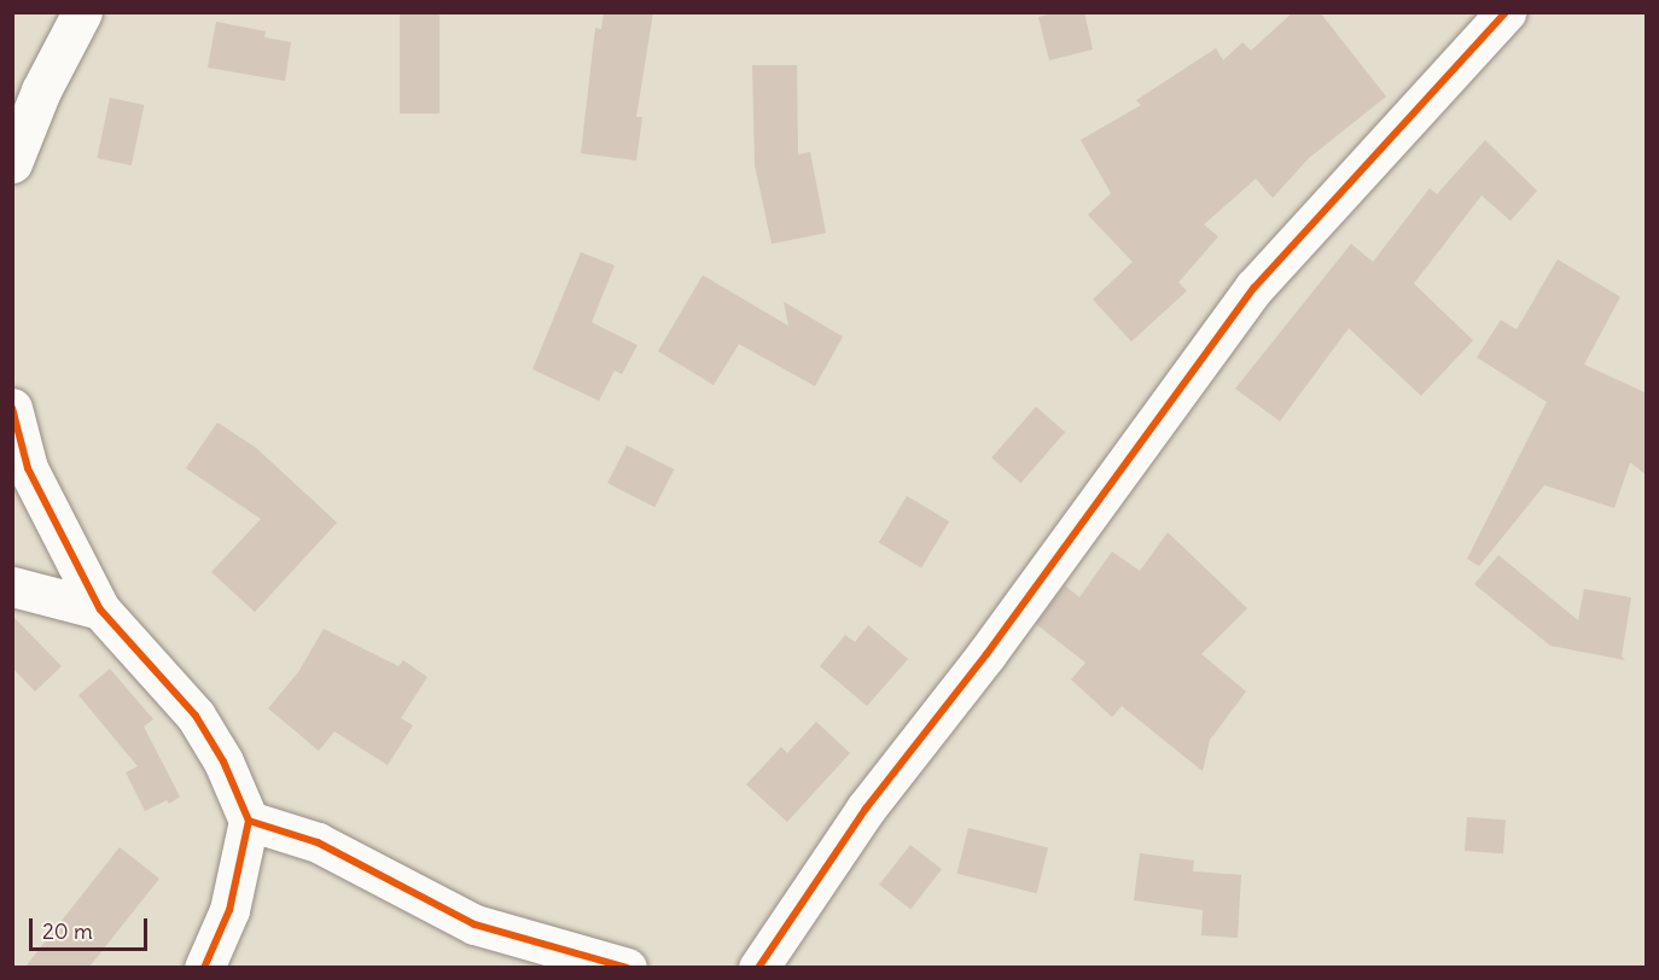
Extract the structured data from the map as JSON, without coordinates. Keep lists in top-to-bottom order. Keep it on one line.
{"scale_bar":"20 m"}
